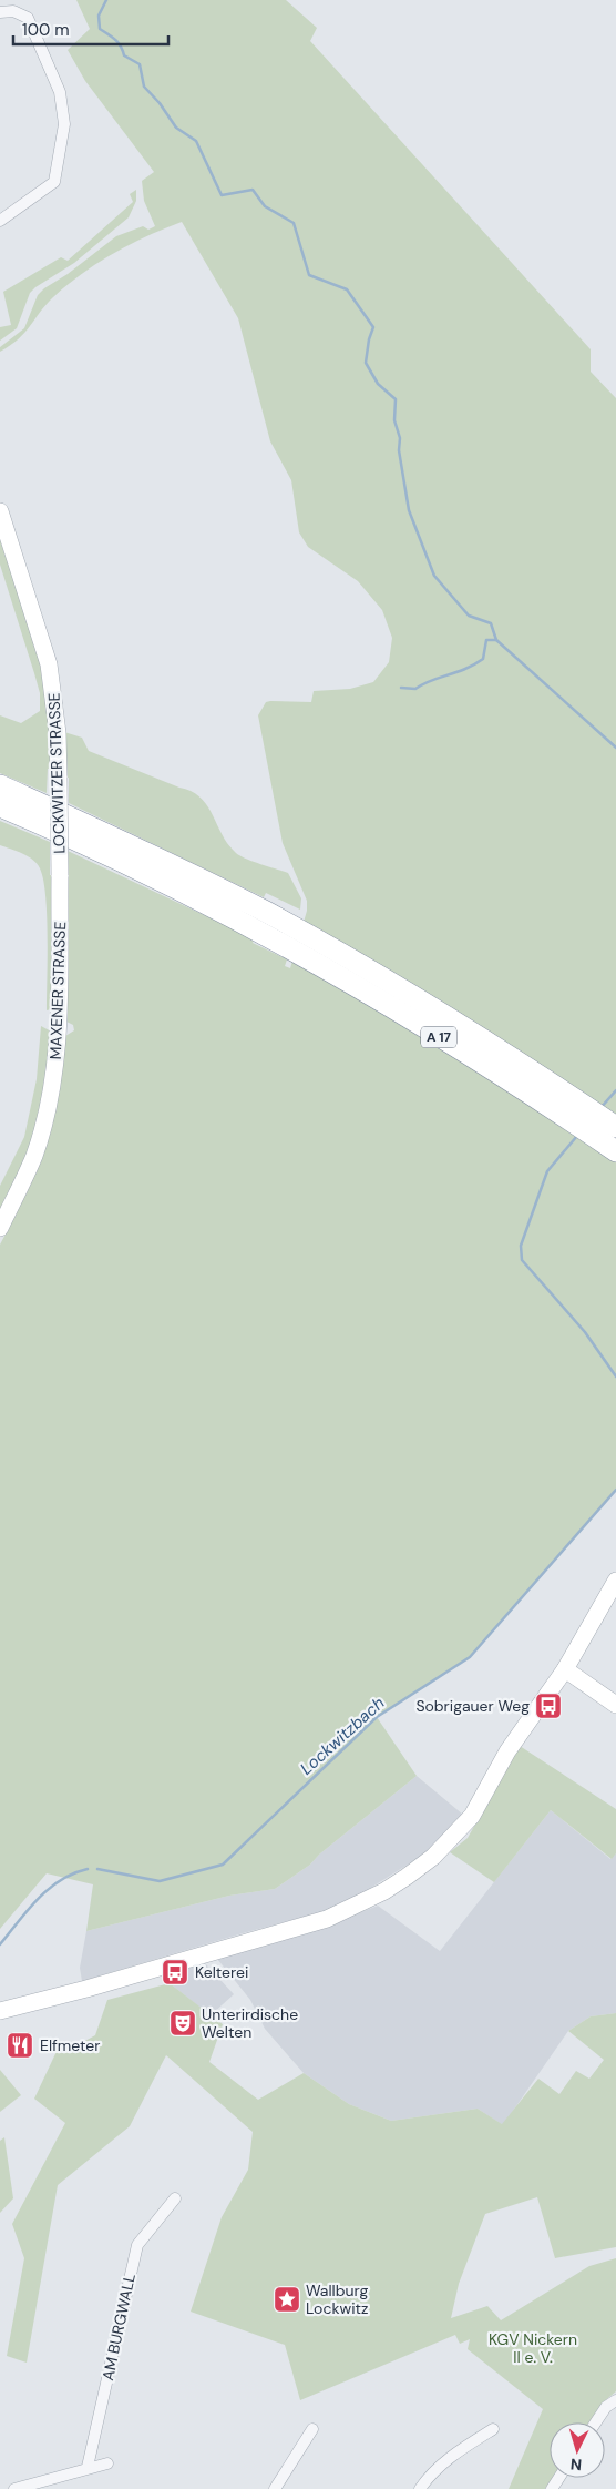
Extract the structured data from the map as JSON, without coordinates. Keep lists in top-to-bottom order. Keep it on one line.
{"streets":{"highway":["A 17"],"street":["LOCKWITZER STRASSE","MAXENER STRASSE","AM BURGWALL"]},"crossings":[["LOCKWITZER STRASSE","MAXENER STRASSE"]],"water":["Lockwitzbach"],"parks":["KGV Nickern II e. V."],"places":{"bus stop":["Sobrigauer Weg","Kelterei"],"theatre":["Unterirdische Welten"],"restaurant":["Elfmeter"],"place":["Wallburg Lockwitz"]},"scale_bar":"100 m","north":"bottom"}
